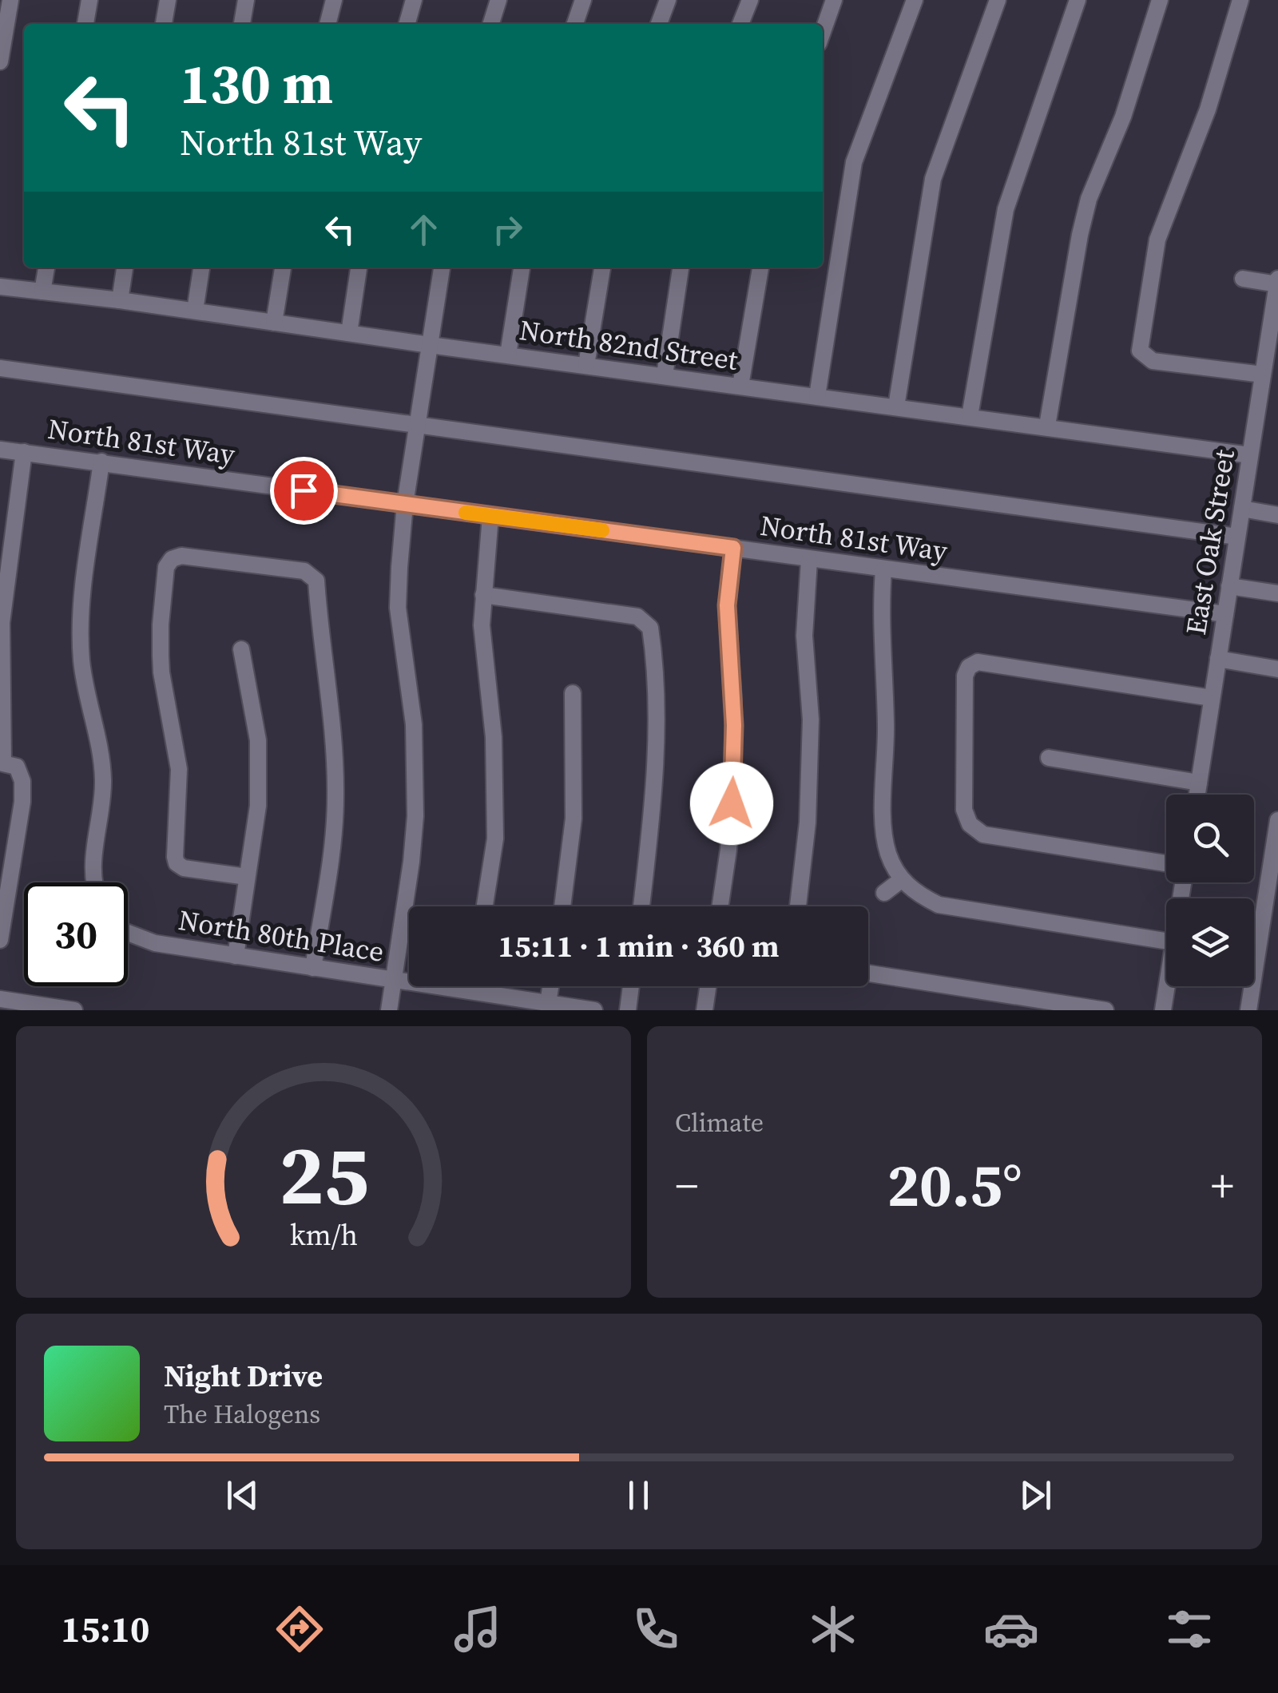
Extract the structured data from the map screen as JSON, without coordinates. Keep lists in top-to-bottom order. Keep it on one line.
{"streets":{"street":["North 82nd Street","North 81st Way","East Oak Street","North 80th Place"]},"crossings":[["North 82nd Street","East Oak Street"],["North 81st Way","East Oak Street"]],"page":{"turn":["130 m","North 81st Way"],"limit":"30","trip":"15:11 · 1 min · 360 m","tile":"Climate","heat":["−","20.5°","+"],"song":["Night Drive","The Halogens"],"tabs":"15:10","gauge":["25","km/h"]}}
